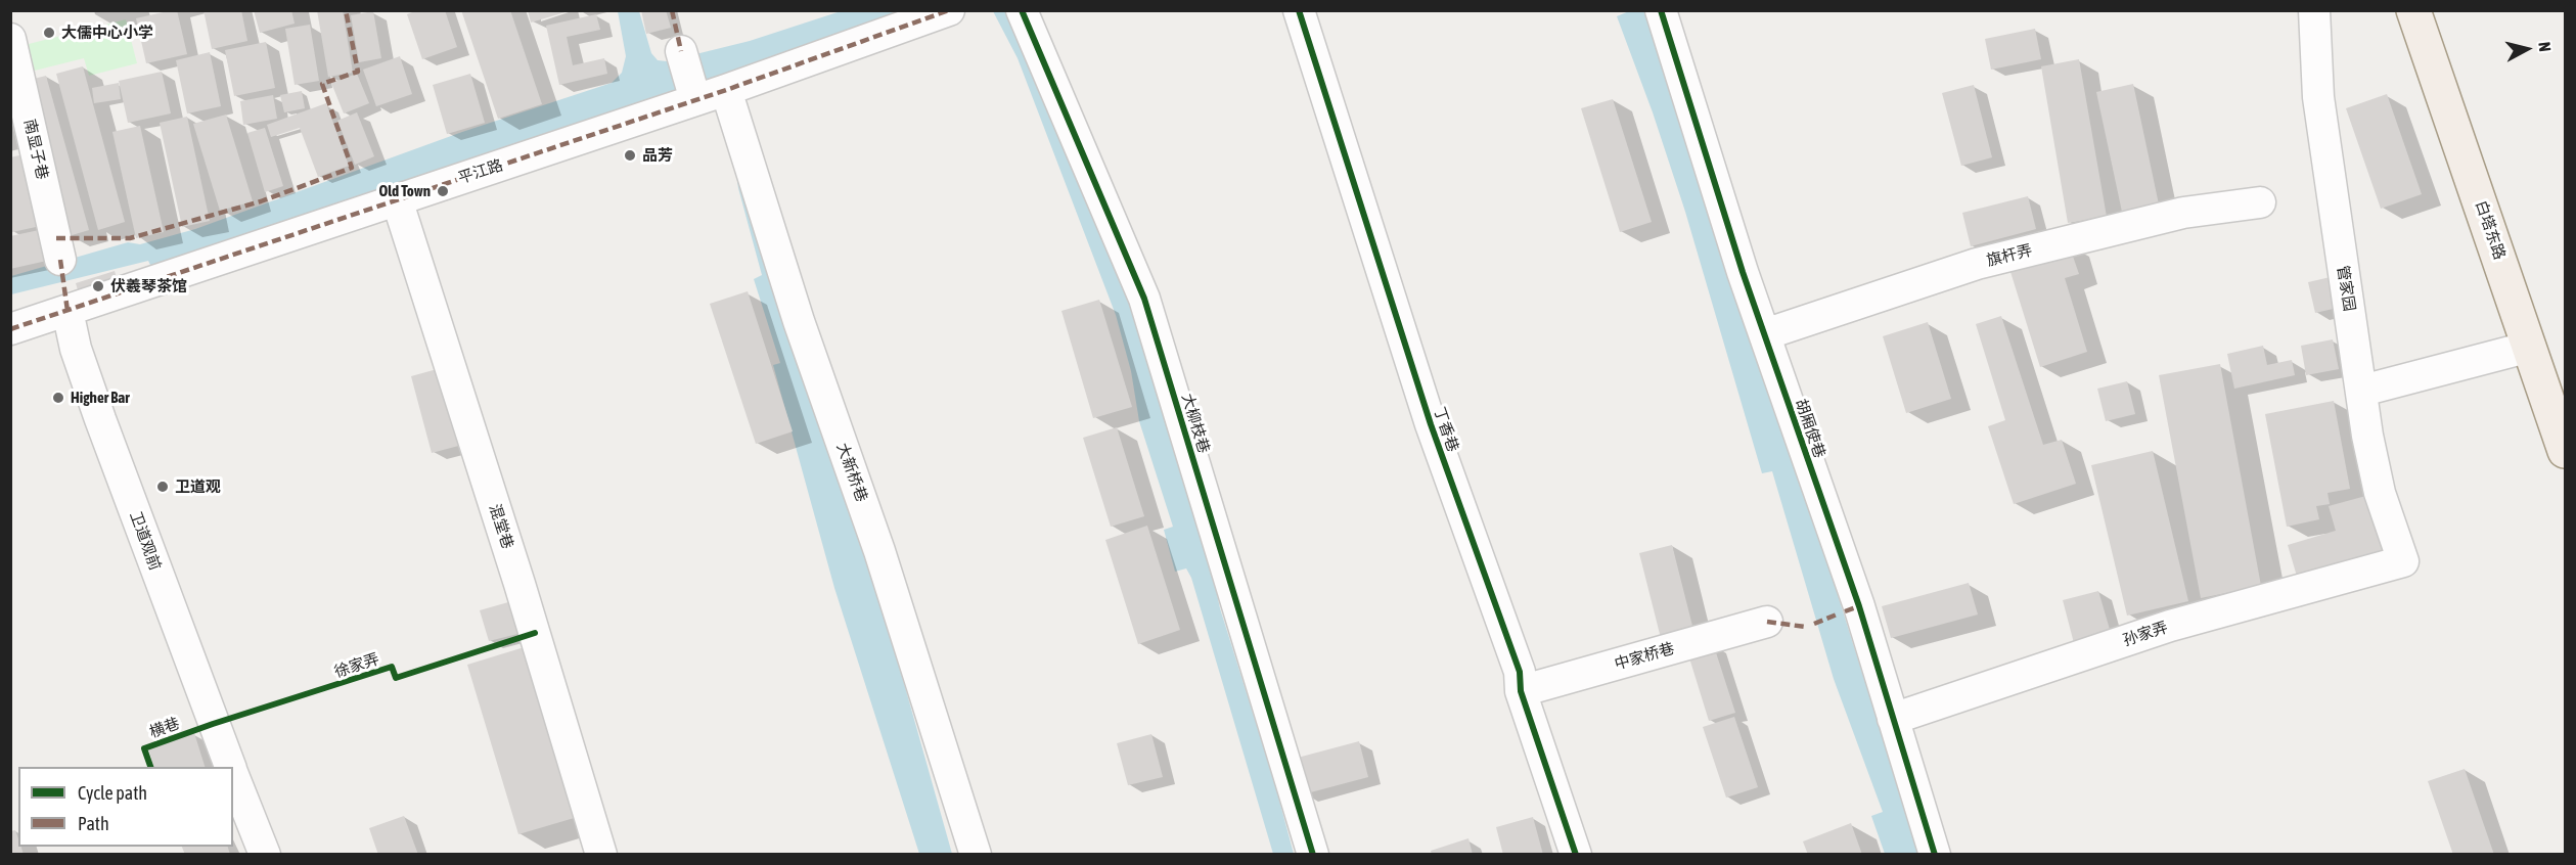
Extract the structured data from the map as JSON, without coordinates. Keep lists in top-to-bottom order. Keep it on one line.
{"streets":{"main road":["白塔东路"],"street":["南显子巷","平江路","旗杆弄","管家园","大柳枝巷","胡厢使巷","丁香巷","大新桥巷","混堂巷","卫道观前","孙家弄","中家桥巷"],"cycle path":["徐家弄"]},"crossings":[["平江路","大新桥巷"],["平江路","混堂巷"],["平江路","卫道观前"],["旗杆弄","胡厢使巷"],["管家园","孙家弄"],["胡厢使巷","孙家弄"],["丁香巷","中家桥巷"]],"places":["大儒中心小学","品芳","Old Town","伏羲琴茶馆","Higher Bar","卫道观"],"legend":["Cycle path","Path"],"north":"right"}
